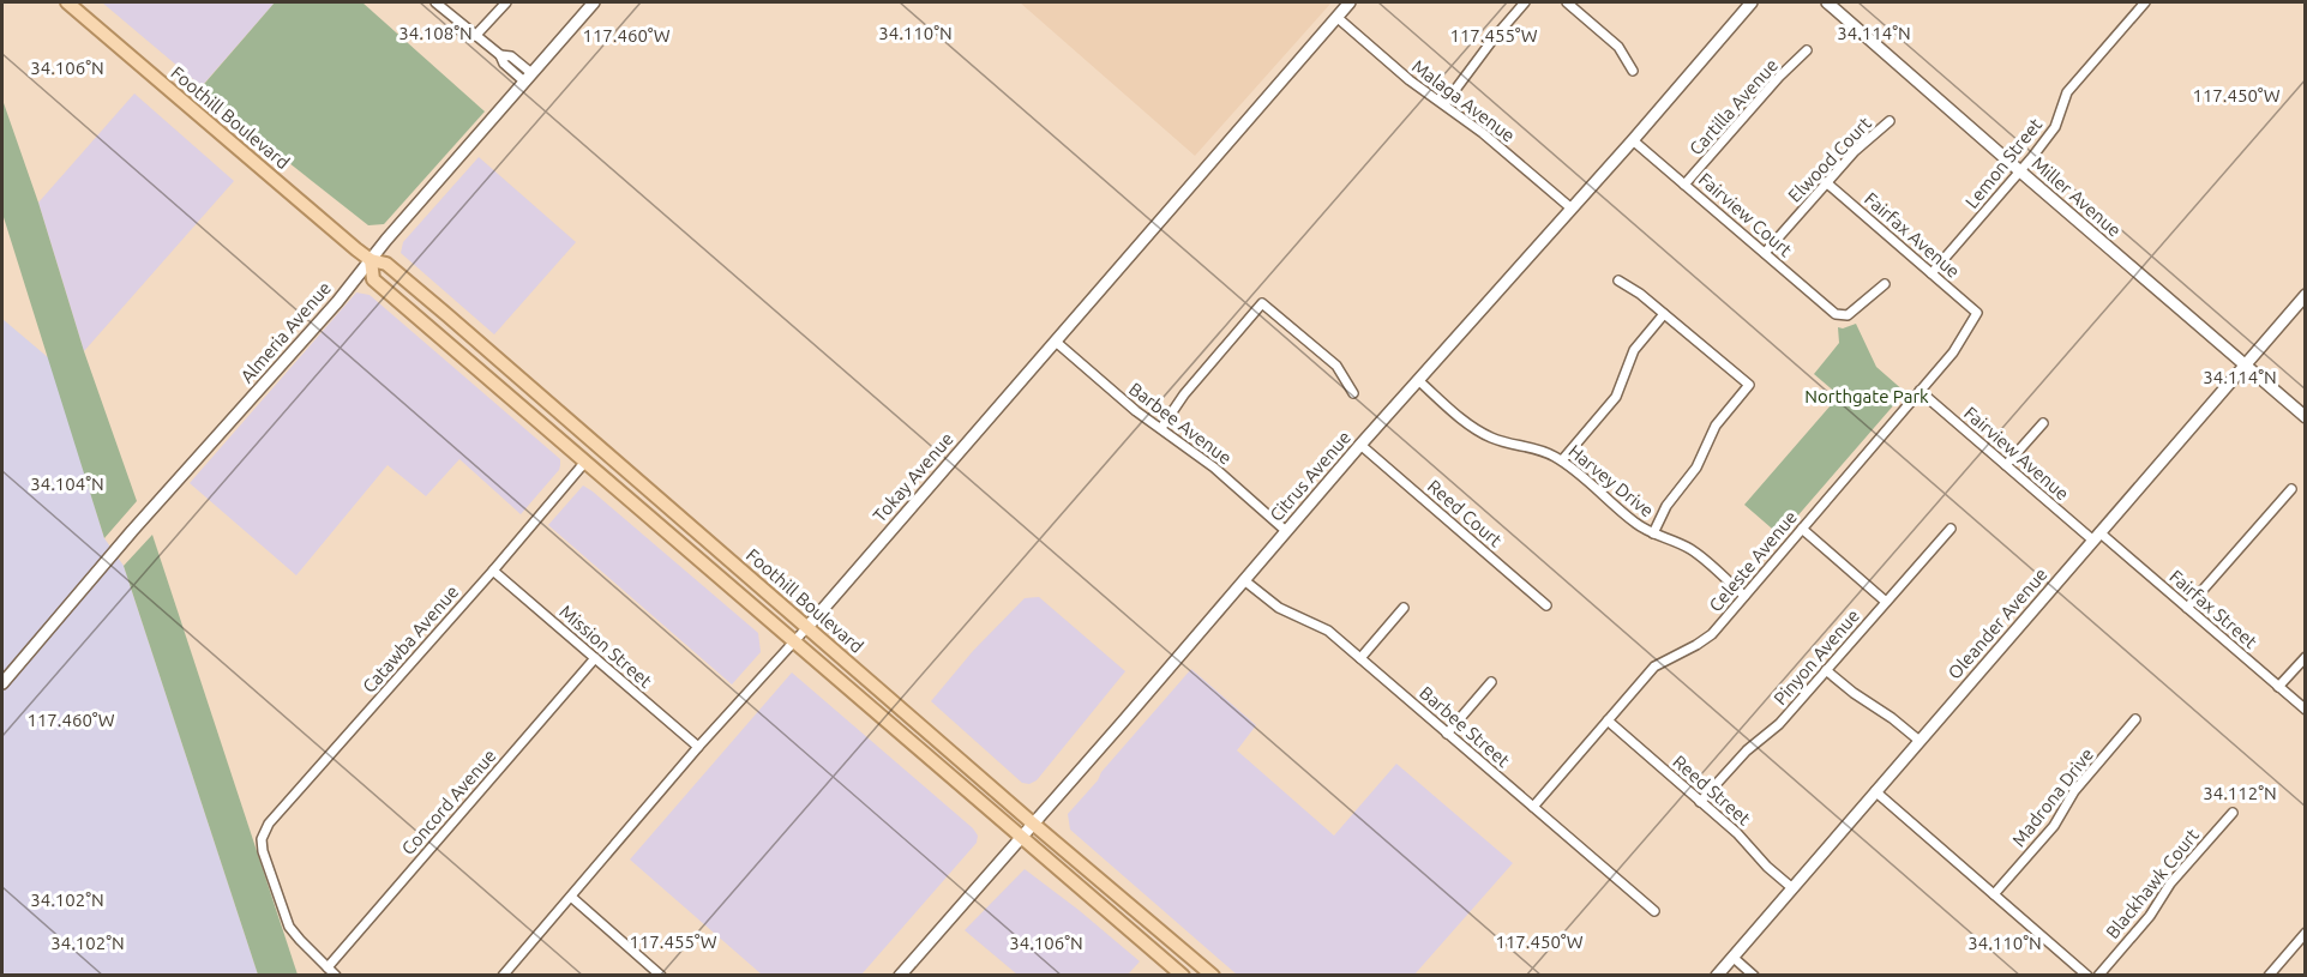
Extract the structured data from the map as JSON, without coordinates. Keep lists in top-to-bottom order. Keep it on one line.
{"streets":{"main road":["Foothill Boulevard"],"street":["Malaga Avenue","Cartilla Avenue","Elwood Court","Lemon Street","Miller Avenue","Fairview Court","Fairfax Avenue","Almeria Avenue","Barbee Avenue","Fairview Avenue","Citrus Avenue","Tokay Avenue","Harvey Drive","Reed Court","Celeste Avenue","Fairfax Street","Oleander Avenue","Catawba Avenue","Mission Street","Pinyon Avenue","Barbee Street","Reed Street","Madrona Drive","Concord Avenue","Blackhawk Court"]},"crossings":[["Malaga Avenue","Citrus Avenue"],["Malaga Avenue","Tokay Avenue"],["Cartilla Avenue","Fairview Court"],["Foothill Boulevard","Almeria Avenue"],["Foothill Boulevard","Citrus Avenue"],["Foothill Boulevard","Tokay Avenue"],["Foothill Boulevard","Catawba Avenue"],["Elwood Court","Fairview Court"],["Elwood Court","Fairfax Avenue"],["Lemon Street","Miller Avenue"],["Lemon Street","Fairfax Avenue"],["Miller Avenue","Oleander Avenue"],["Fairview Court","Citrus Avenue"],["Fairfax Avenue","Celeste Avenue"],["Barbee Avenue","Citrus Avenue"],["Barbee Avenue","Tokay Avenue"],["Fairview Avenue","Celeste Avenue"],["Fairview Avenue","Fairfax Street"],["Fairview Avenue","Oleander Avenue"],["Citrus Avenue","Harvey Drive"],["Citrus Avenue","Reed Court"],["Citrus Avenue","Barbee Street"],["Tokay Avenue","Mission Street"],["Harvey Drive","Celeste Avenue"],["Celeste Avenue","Barbee Street"],["Celeste Avenue","Reed Street"],["Fairfax Street","Oleander Avenue"],["Oleander Avenue","Reed Street"],["Catawba Avenue","Mission Street"],["Catawba Avenue","Concord Avenue"],["Mission Street","Concord Avenue"],["Pinyon Avenue","Reed Street"]],"parks":["Northgate Park"],"coordinates":["34.108°N","34.110°N","34.114°N","117.460°W","117.455°W","34.106°N","117.450°W","34.104°N","34.112°N","34.102°N"]}
